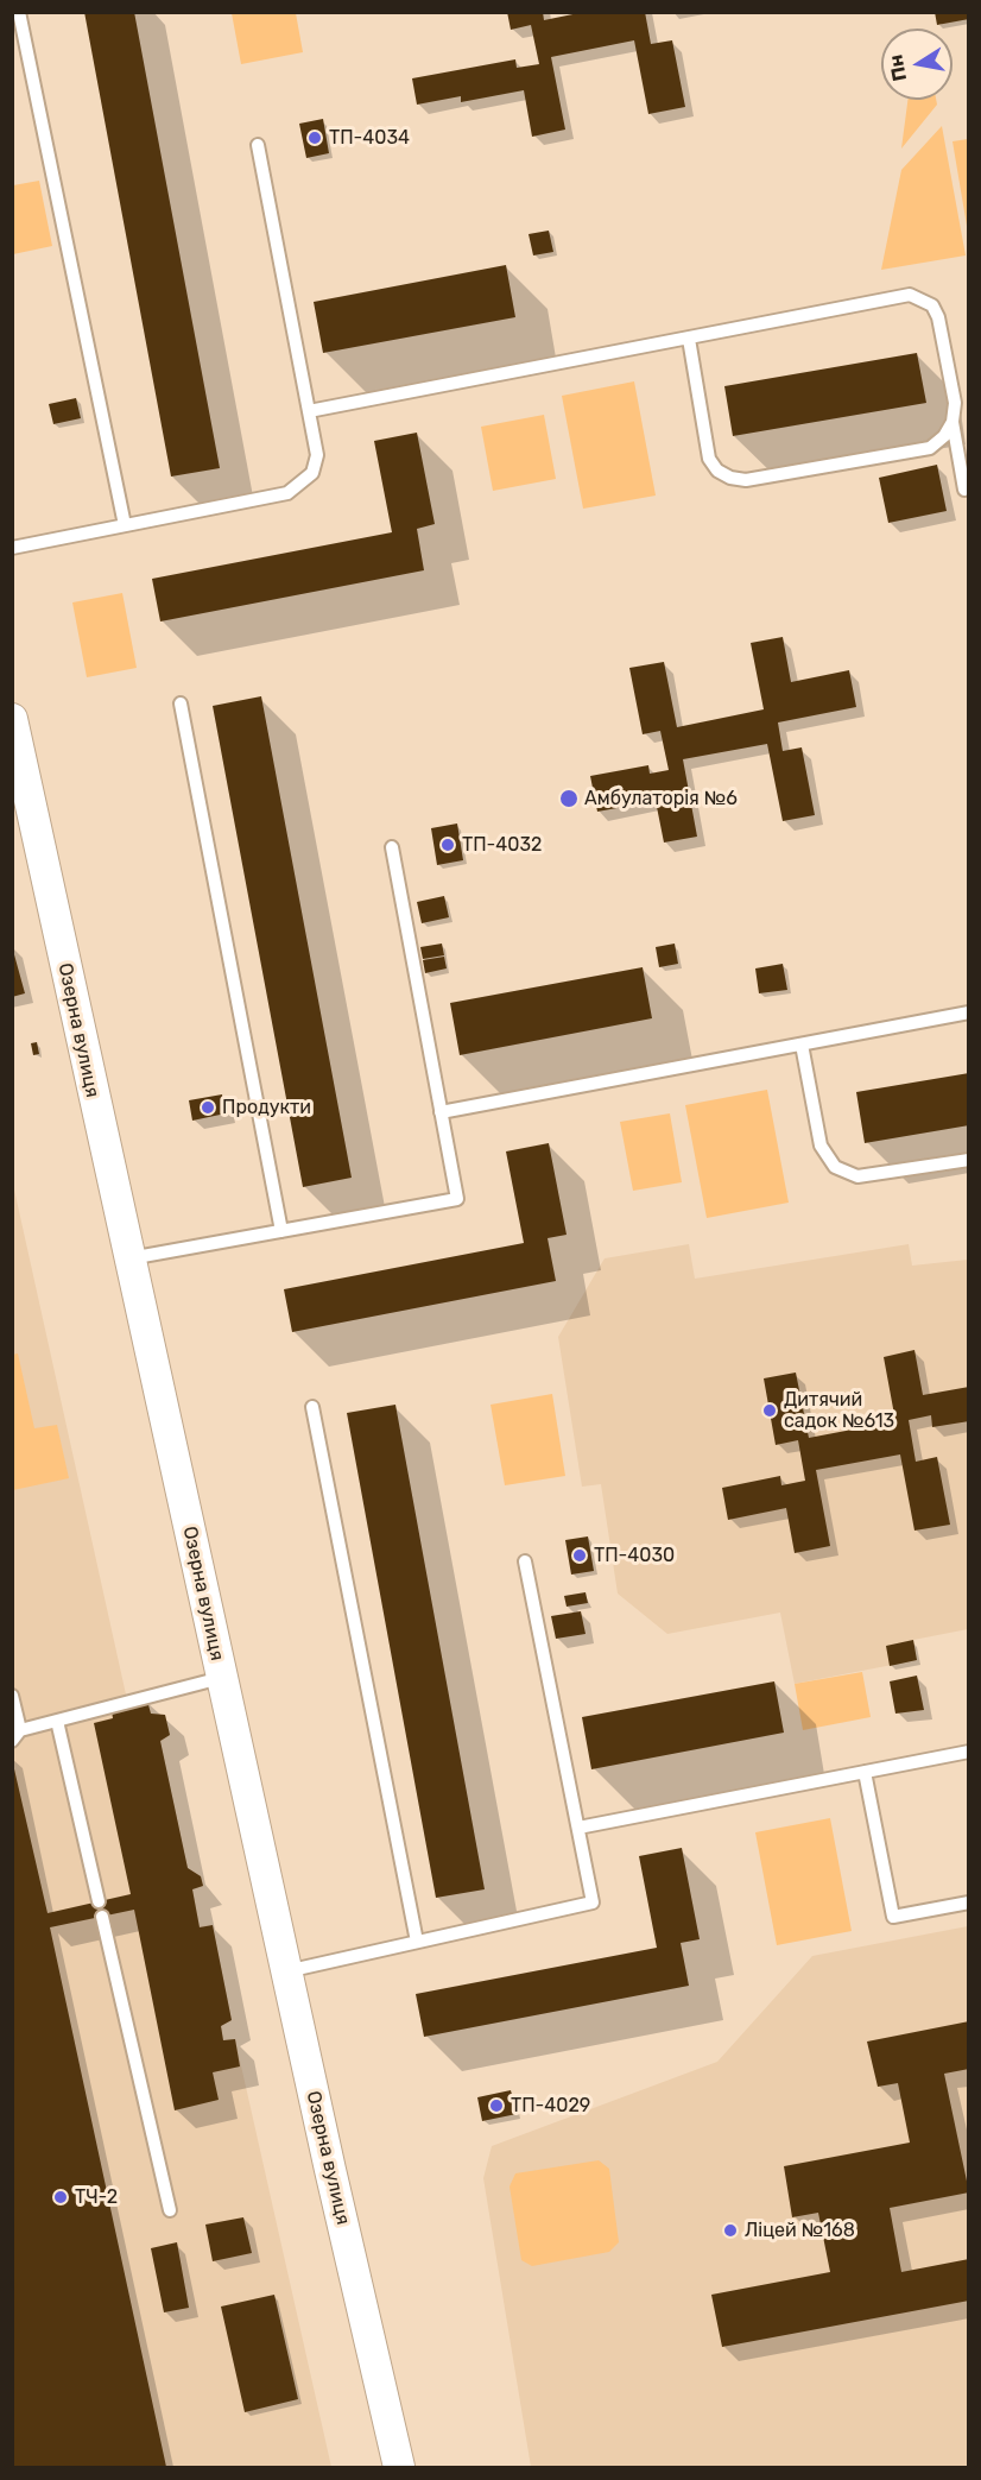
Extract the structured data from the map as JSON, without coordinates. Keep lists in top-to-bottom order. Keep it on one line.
{"streets":{"street":["Озерна вулиця"]},"places":["ТП-4034","Амбулаторія №6","ТП-4032","Продукти","Дитячий садок №613","ТП-4030","ТП-4029","ТЧ-2","Ліцей №168"],"north":"left"}
